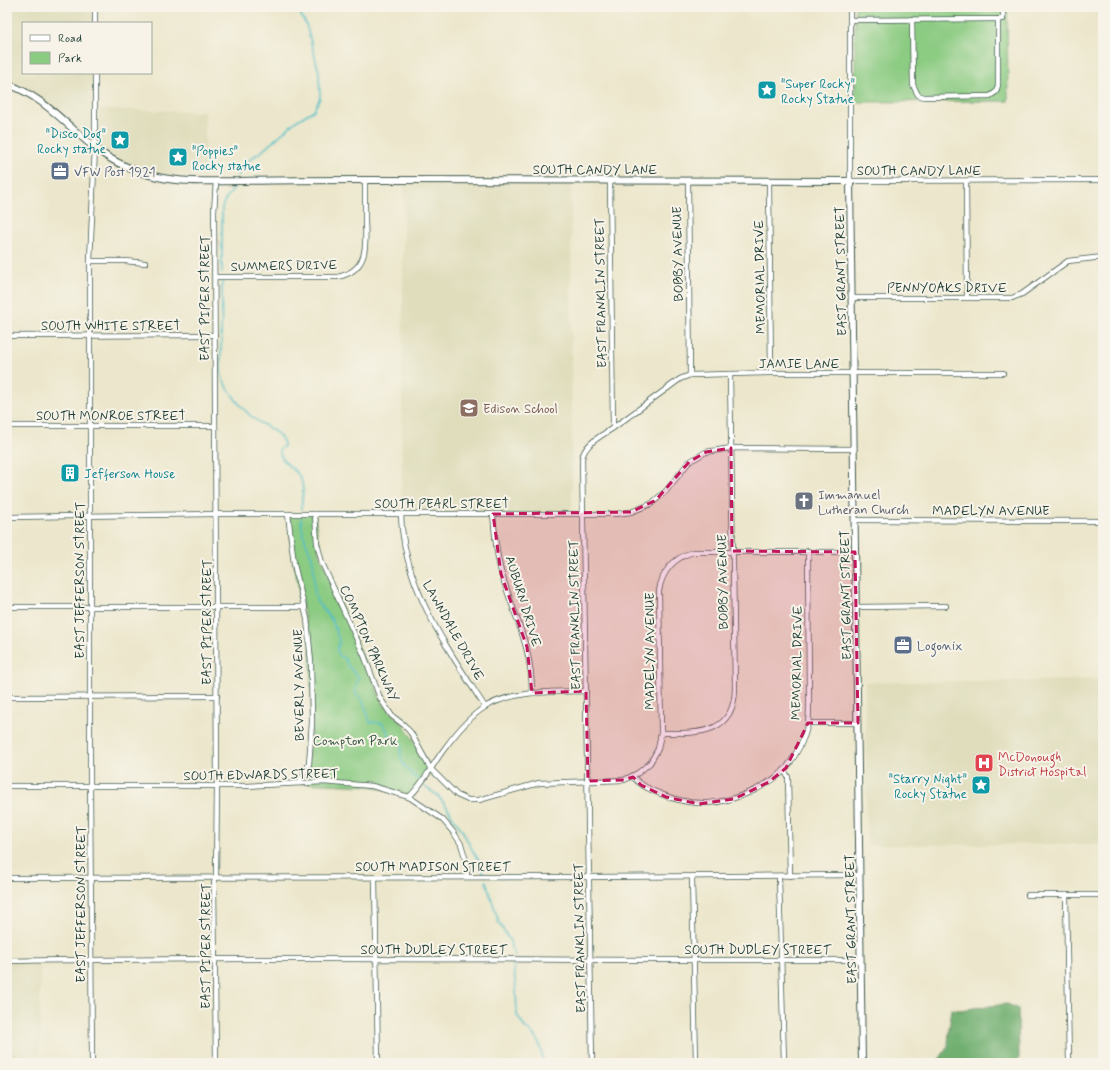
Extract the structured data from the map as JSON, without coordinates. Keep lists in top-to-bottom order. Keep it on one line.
{"streets":{"main road":["SOUTH CANDY LANE","EAST GRANT STREET"],"street":["BOBBY AVENUE","SUMMERS DRIVE","MEMORIAL DRIVE","PENNYOAKS DRIVE","EAST FRANKLIN STREET","EAST PIPER STREET","SOUTH WHITE STREET","JAMIE LANE","SOUTH MONROE STREET","SOUTH PEARL STREET","MADELYN AVENUE","EAST JEFFERSON STREET","AUBURN DRIVE","LAWNDALE DRIVE","COMPTON PARKWAY","BEVERLY AVENUE","SOUTH EDWARDS STREET","SOUTH MADISON STREET","SOUTH DUDLEY STREET"]},"crossings":[["SOUTH CANDY LANE","BOBBY AVENUE"],["SOUTH CANDY LANE","SUMMERS DRIVE"],["SOUTH CANDY LANE","EAST GRANT STREET"],["SOUTH CANDY LANE","MEMORIAL DRIVE"],["SOUTH CANDY LANE","EAST FRANKLIN STREET"],["SOUTH CANDY LANE","EAST PIPER STREET"],["SOUTH CANDY LANE","EAST JEFFERSON STREET"],["BOBBY AVENUE","JAMIE LANE"],["BOBBY AVENUE","SOUTH PEARL STREET"],["BOBBY AVENUE","MADELYN AVENUE"],["SUMMERS DRIVE","EAST PIPER STREET"],["EAST GRANT STREET","PENNYOAKS DRIVE"],["EAST GRANT STREET","JAMIE LANE"],["EAST GRANT STREET","SOUTH PEARL STREET"],["EAST GRANT STREET","MADELYN AVENUE"],["EAST GRANT STREET","SOUTH MADISON STREET"],["EAST GRANT STREET","SOUTH DUDLEY STREET"],["MEMORIAL DRIVE","JAMIE LANE"],["MEMORIAL DRIVE","MADELYN AVENUE"],["EAST FRANKLIN STREET","JAMIE LANE"],["EAST FRANKLIN STREET","SOUTH PEARL STREET"],["EAST FRANKLIN STREET","SOUTH MADISON STREET"],["EAST FRANKLIN STREET","SOUTH DUDLEY STREET"],["EAST PIPER STREET","SOUTH WHITE STREET"],["EAST PIPER STREET","SOUTH MONROE STREET"],["EAST PIPER STREET","SOUTH PEARL STREET"],["EAST PIPER STREET","SOUTH EDWARDS STREET"],["EAST PIPER STREET","SOUTH MADISON STREET"],["EAST PIPER STREET","SOUTH DUDLEY STREET"],["SOUTH WHITE STREET","EAST JEFFERSON STREET"],["SOUTH MONROE STREET","EAST JEFFERSON STREET"],["SOUTH PEARL STREET","EAST JEFFERSON STREET"],["SOUTH PEARL STREET","AUBURN DRIVE"],["SOUTH PEARL STREET","LAWNDALE DRIVE"],["SOUTH PEARL STREET","COMPTON PARKWAY"],["SOUTH PEARL STREET","BEVERLY AVENUE"],["EAST JEFFERSON STREET","SOUTH EDWARDS STREET"],["EAST JEFFERSON STREET","SOUTH MADISON STREET"],["EAST JEFFERSON STREET","SOUTH DUDLEY STREET"],["BEVERLY AVENUE","SOUTH EDWARDS STREET"],["SOUTH EDWARDS STREET","SOUTH MADISON STREET"]],"parks":["Compton Park"],"places":{"place":["\"Super Rocky\" Rocky Statue","\"Disco Dog\" Rocky statue","\"Poppies\" Rocky statue","\"Starry Night\" Rocky Statue"],"office":["VFW Post 1921","Logonix"],"school or university":["Edison School"],"building":["Jefferson House"],"church":["Immanuel Lutheran Church"],"hospital":["McDonough District Hospital"]},"legend":["Road","Park"]}
